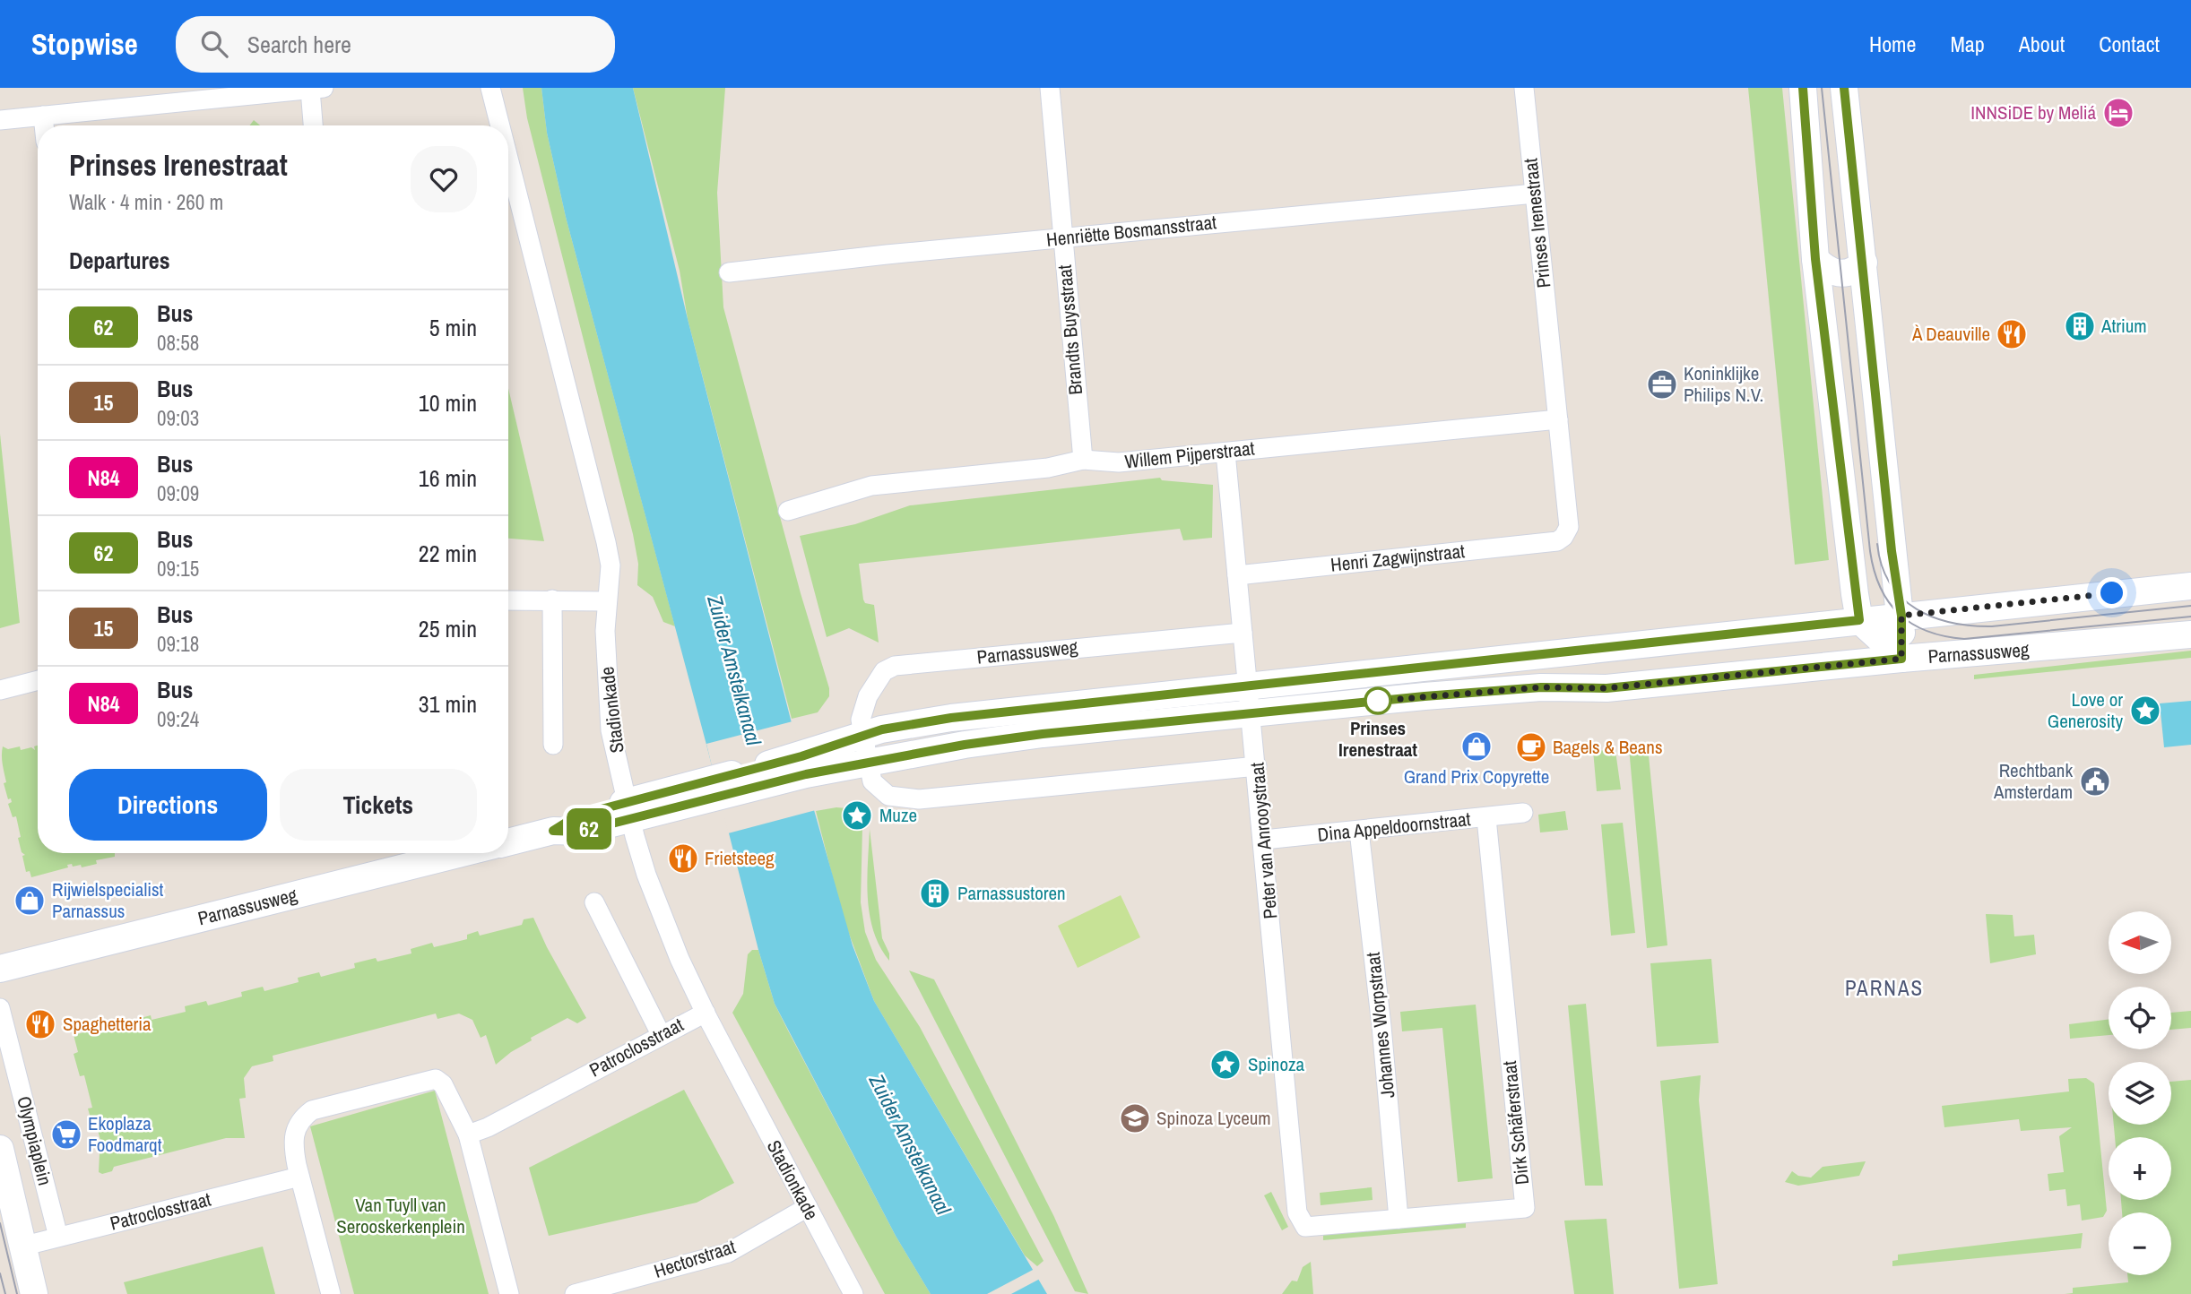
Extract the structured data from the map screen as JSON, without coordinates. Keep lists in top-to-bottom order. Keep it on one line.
{"streets":{"main road":["Parnassusweg","Olympiaplein"],"street":["Prinses Irenestraat","Henriëtte Bosmansstraat","Brandts Buysstraat","Willem Pijperstraat","Henri Zagwijnstraat","Stadionkade","Dina Appeldoornstraat","Peter van Anrooystraat","Johannes Worpstraat","Patroclosstraat","Dirk Schäferstraat","Hectorstraat"]},"crossings":[["Prinses Irenestraat","Henriëtte Bosmansstraat"],["Prinses Irenestraat","Willem Pijperstraat"],["Prinses Irenestraat","Henri Zagwijnstraat"],["Henriëtte Bosmansstraat","Brandts Buysstraat"],["Brandts Buysstraat","Willem Pijperstraat"],["Willem Pijperstraat","Peter van Anrooystraat"],["Henri Zagwijnstraat","Peter van Anrooystraat"],["Parnassusweg","Stadionkade"],["Parnassusweg","Peter van Anrooystraat"],["Stadionkade","Patroclosstraat"],["Stadionkade","Hectorstraat"],["Dina Appeldoornstraat","Peter van Anrooystraat"],["Dina Appeldoornstraat","Johannes Worpstraat"],["Dina Appeldoornstraat","Dirk Schäferstraat"],["Peter van Anrooystraat","Dirk Schäferstraat"],["Johannes Worpstraat","Dirk Schäferstraat"],["Patroclosstraat","Olympiaplein"]],"districts":["PARNAS"],"water":["Zuider Amstelkanaal"],"parks":["Van Tuyll van Serooskerkenplein"],"places":{"hotel":["INNSiDE by Meliá"],"building":["Atrium","Parnassustoren"],"restaurant":["À Deauville","Frietsteeg","Spaghetteria"],"office":["Koninklijke Philips N.V."],"other":["Prinses Irenestraat"],"place":["Love or Generosity","Muze","Spinoza"],"shop":["Grand Prix Copyrette","Rijwielspecialist Parnassus"],"cafe":["Bagels & Beans"],"public building":["Rechtbank Amsterdam"],"school or university":["Spinoza Lyceum"],"supermarket":["Ekoplaza Foodmarqt"]},"lines":["bus line 62"],"north":"left","page":{"header":"Stopwise","search":"Search here","nav":["Home","Map","About","Contact"],"on_map":"62","heading":[["Prinses Irenestraat","Walk · 4 min · 260 m"],"Departures"],"list":[{"mark":"62","name":"Bus","note":"08:58","value":"5 min"},{"mark":"15","name":"Bus","note":"09:03","value":"10 min"},{"mark":"N84","name":"Bus","note":"09:09","value":"16 min"},{"mark":"62","name":"Bus","note":"09:15","value":"22 min"},{"mark":"15","name":"Bus","note":"09:18","value":"25 min"},{"mark":"N84","name":"Bus","note":"09:24","value":"31 min"}],"buttons":["Directions","Tickets"],"map_buttons":["+","−"]}}
